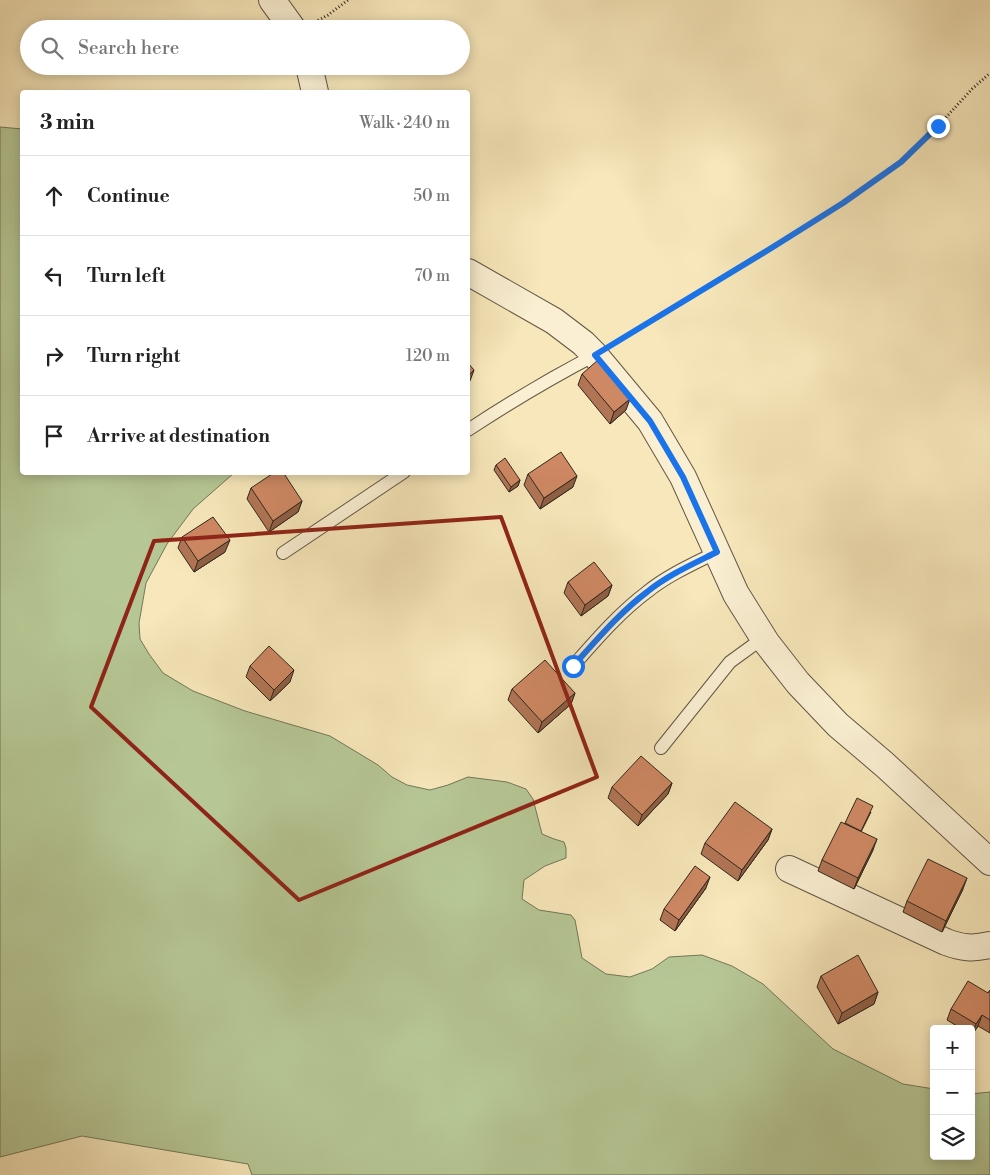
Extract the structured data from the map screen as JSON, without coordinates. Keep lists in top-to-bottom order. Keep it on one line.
{"page":{"search":"Search here","heading":["3 min","Walk · 240 m"],"list":[["Continue","50 m"],["Turn left","70 m"],["Turn right","120 m"],"Arrive at destination"],"map_buttons":["+","−"]}}
